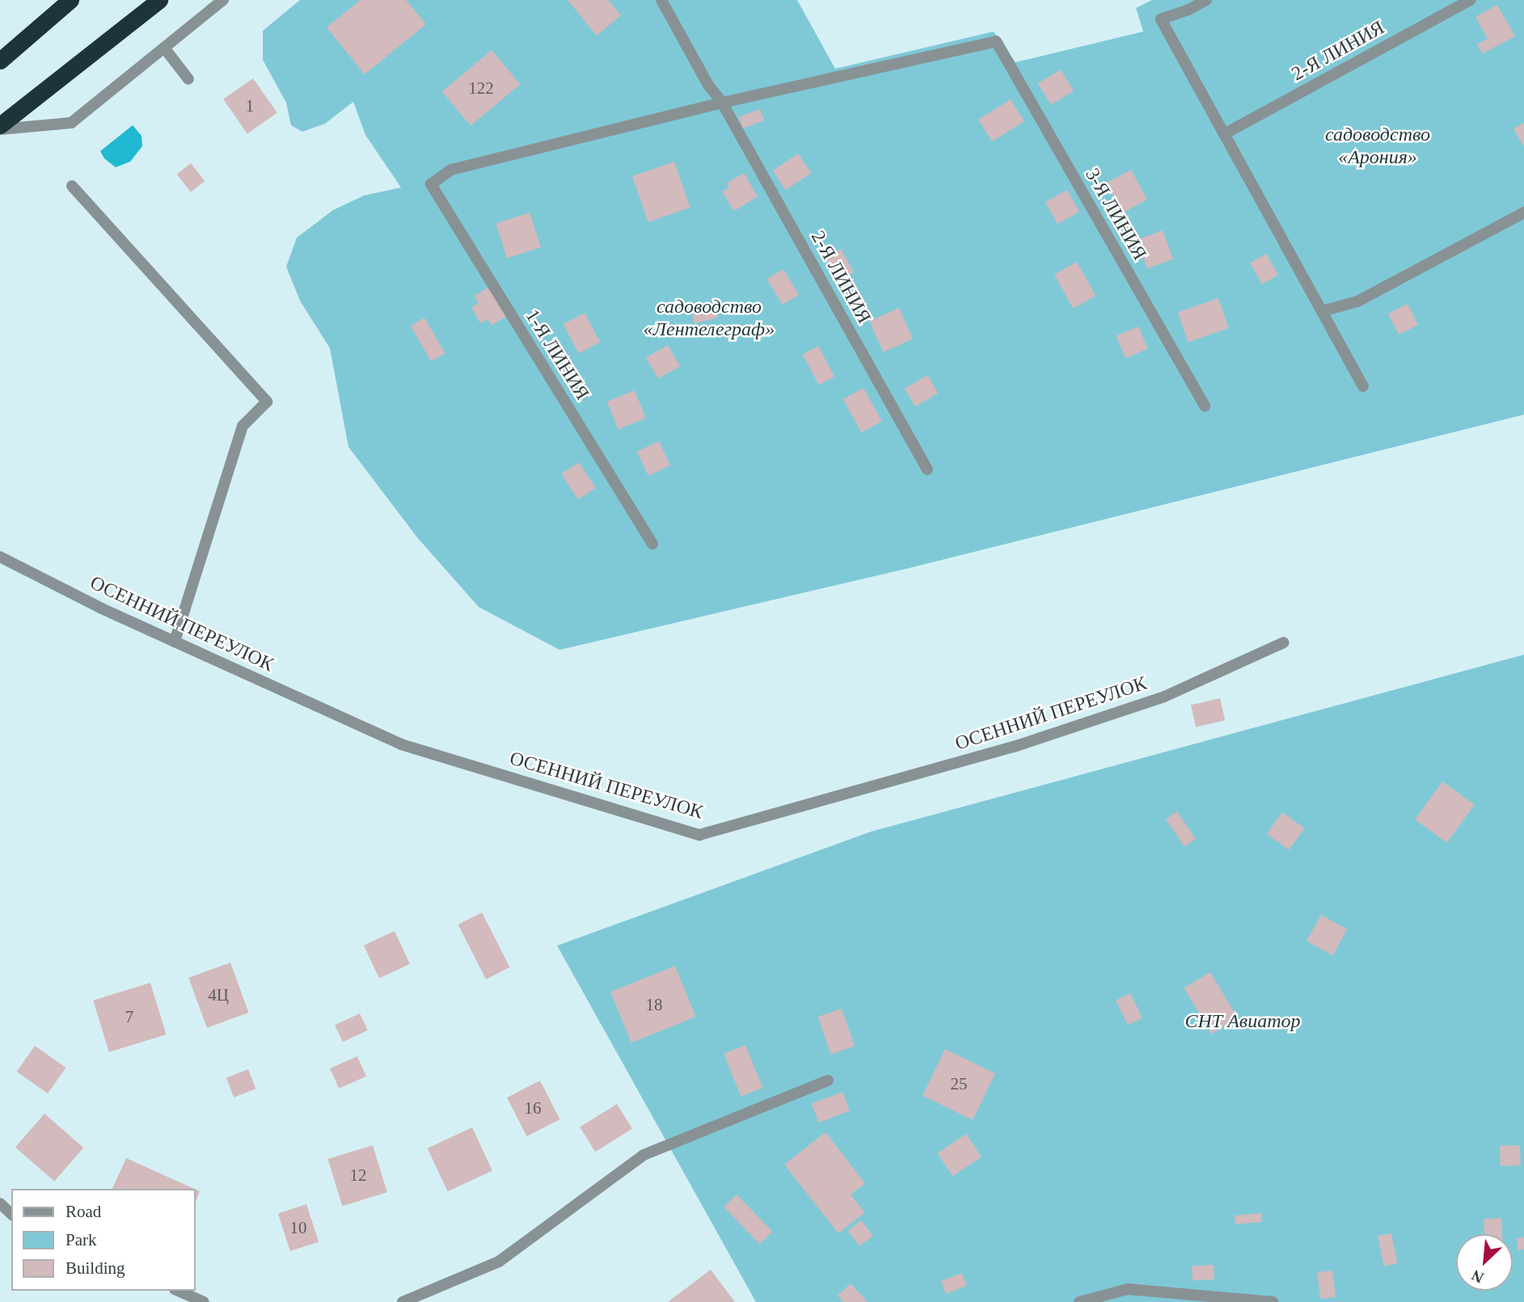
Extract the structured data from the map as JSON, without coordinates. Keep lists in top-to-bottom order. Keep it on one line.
{"streets":{"street":["2-Я ЛИНИЯ","3-Я ЛИНИЯ","1-Я ЛИНИЯ","ОСЕННИЙ ПЕРЕУЛОК"]},"crossings":[["2-Я ЛИНИЯ","3-Я ЛИНИЯ"],["2-Я ЛИНИЯ","1-Я ЛИНИЯ"],["3-Я ЛИНИЯ","1-Я ЛИНИЯ"]],"parks":["садоводство «Арония»","садоводство «Лентелеграф»","СНТ Авиатор"],"house_numbers":["122","1","4Ц","18","7","25","16","12","10"],"legend":["Road","Park","Building"],"north":"bottom left"}
